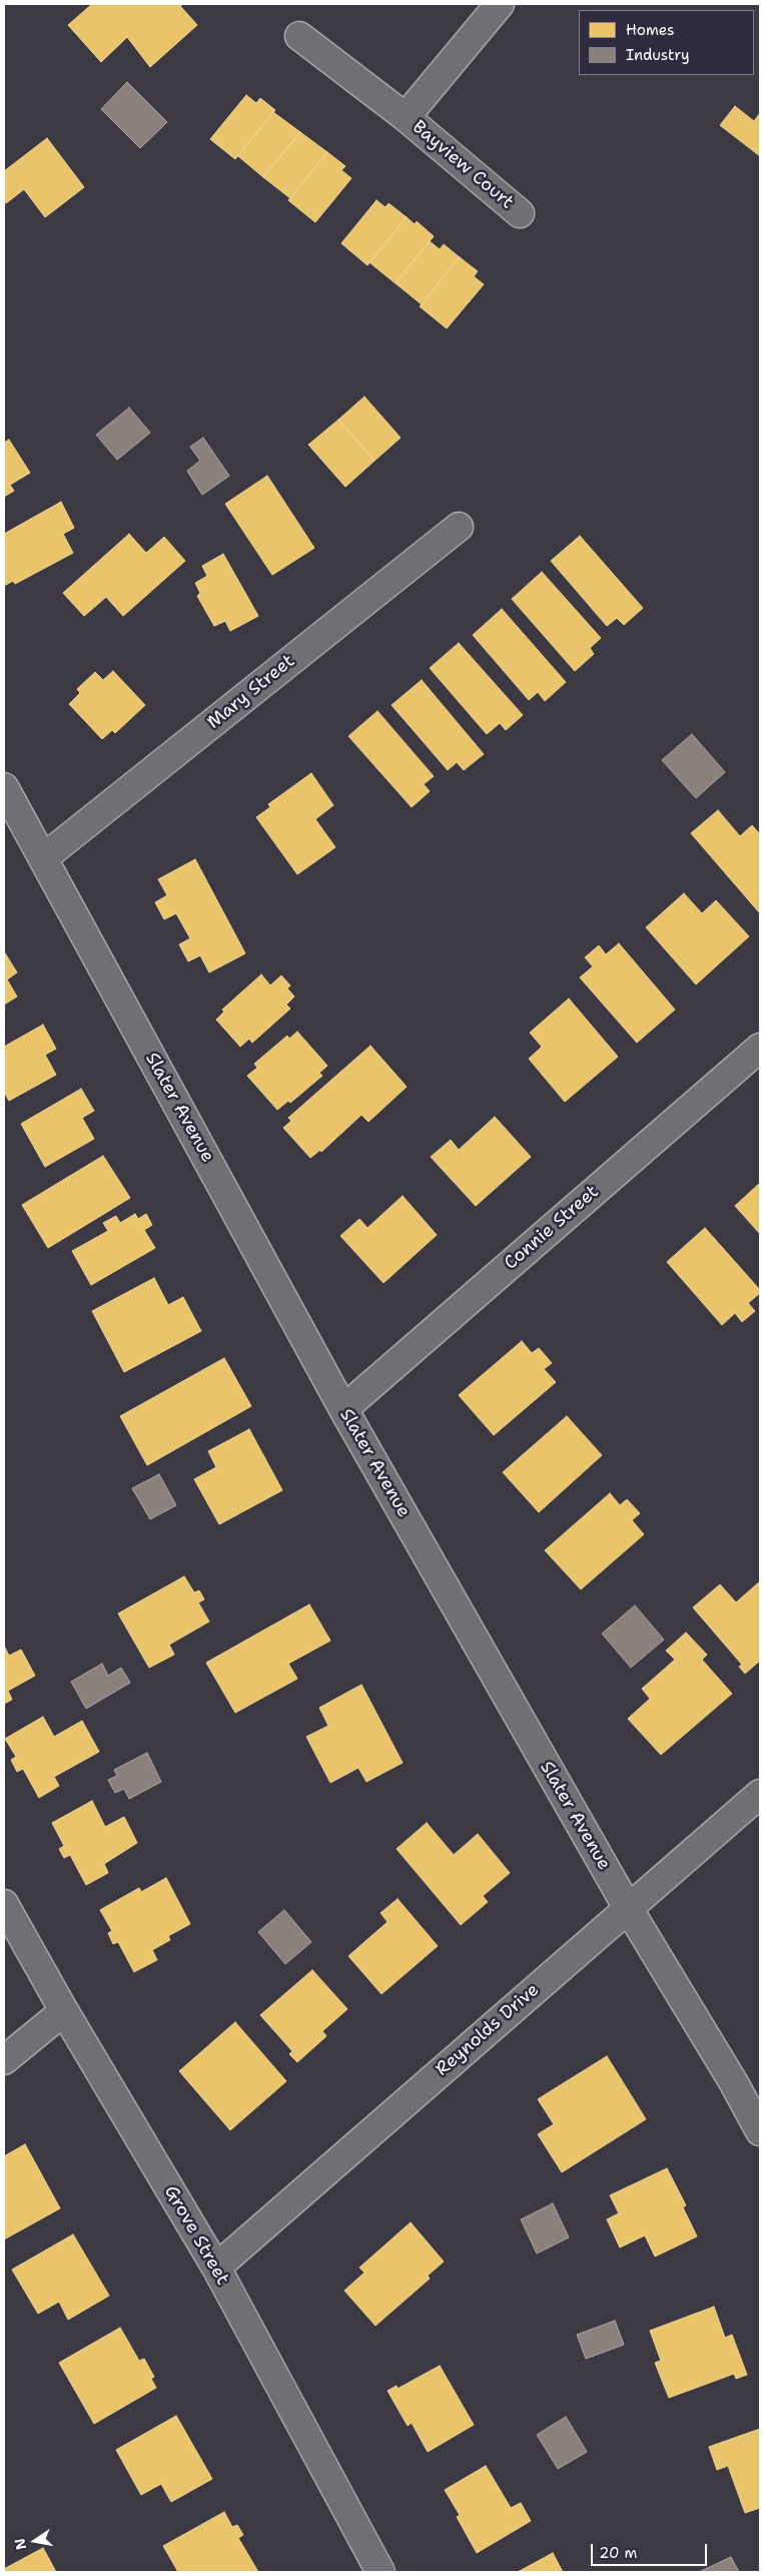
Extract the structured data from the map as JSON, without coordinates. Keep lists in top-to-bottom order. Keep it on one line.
{"streets":{"street":["Bayview Court","Mary Street","Slater Avenue","Connie Street","Reynolds Drive","Grove Street"]},"crossings":[["Mary Street","Slater Avenue"],["Slater Avenue","Connie Street"],["Slater Avenue","Reynolds Drive"],["Reynolds Drive","Grove Street"]],"legend":["Homes","Industry"],"scale_bar":"20 m","north":"left"}
